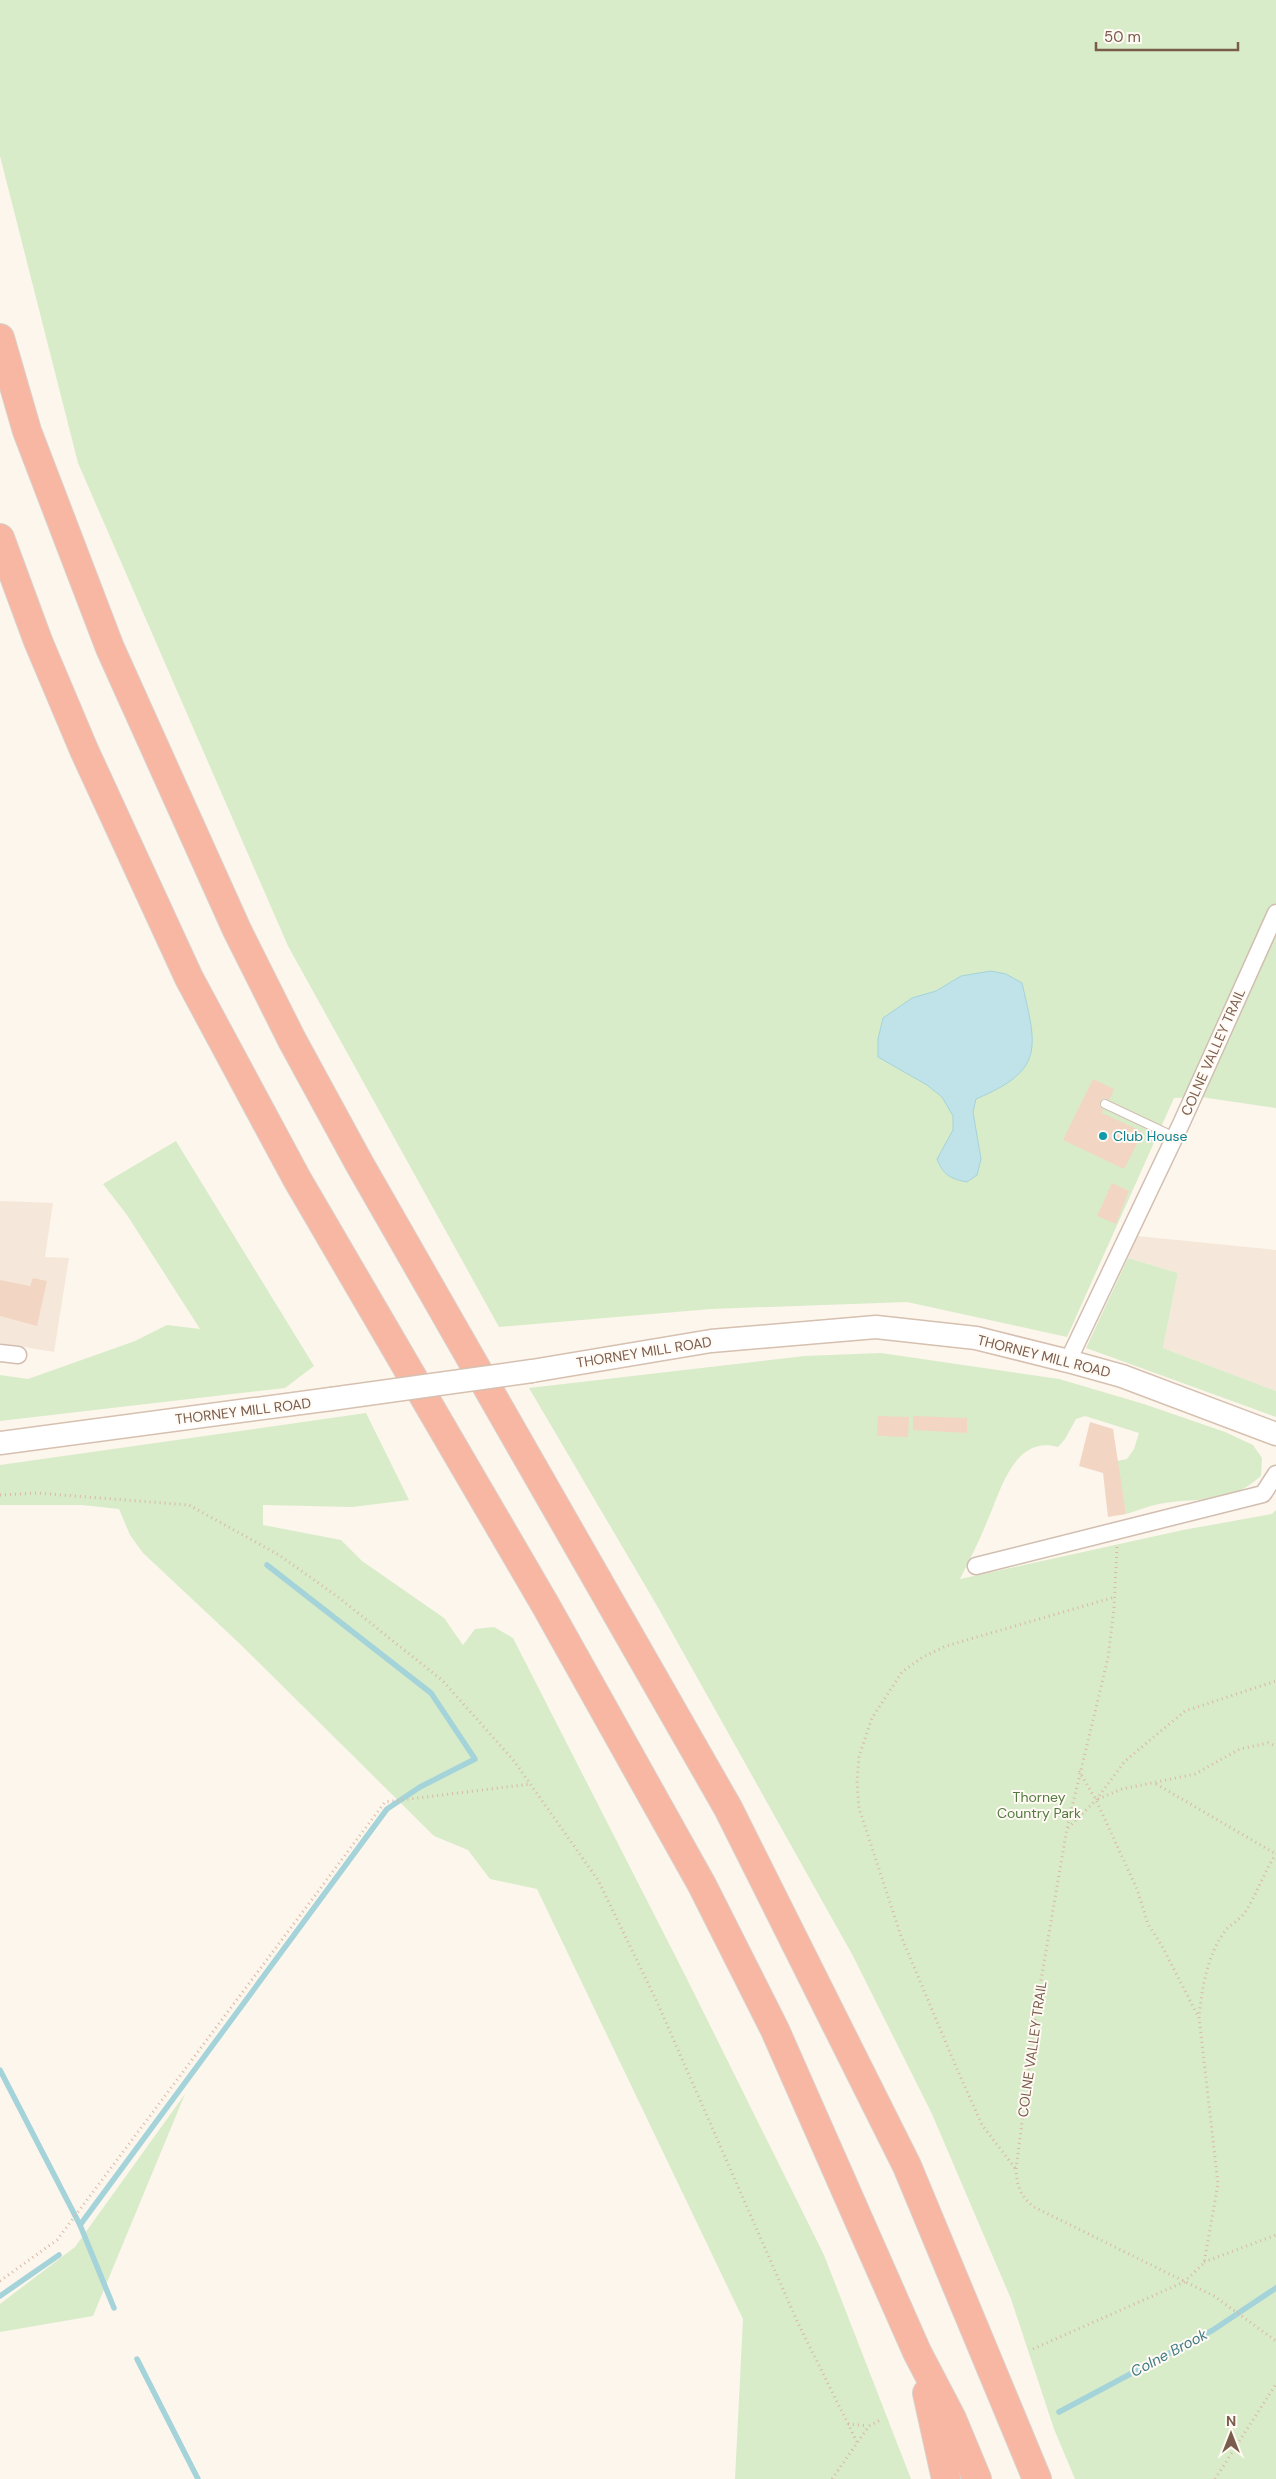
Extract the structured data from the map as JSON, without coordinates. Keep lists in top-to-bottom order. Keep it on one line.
{"streets":{"street":["COLNE VALLEY TRAIL","THORNEY MILL ROAD"]},"crossings":[["COLNE VALLEY TRAIL","THORNEY MILL ROAD"]],"water":["Colne Brook"],"parks":["Thorney Country Park"],"places":["Club House"],"scale_bar":"50 m","north":"top"}
